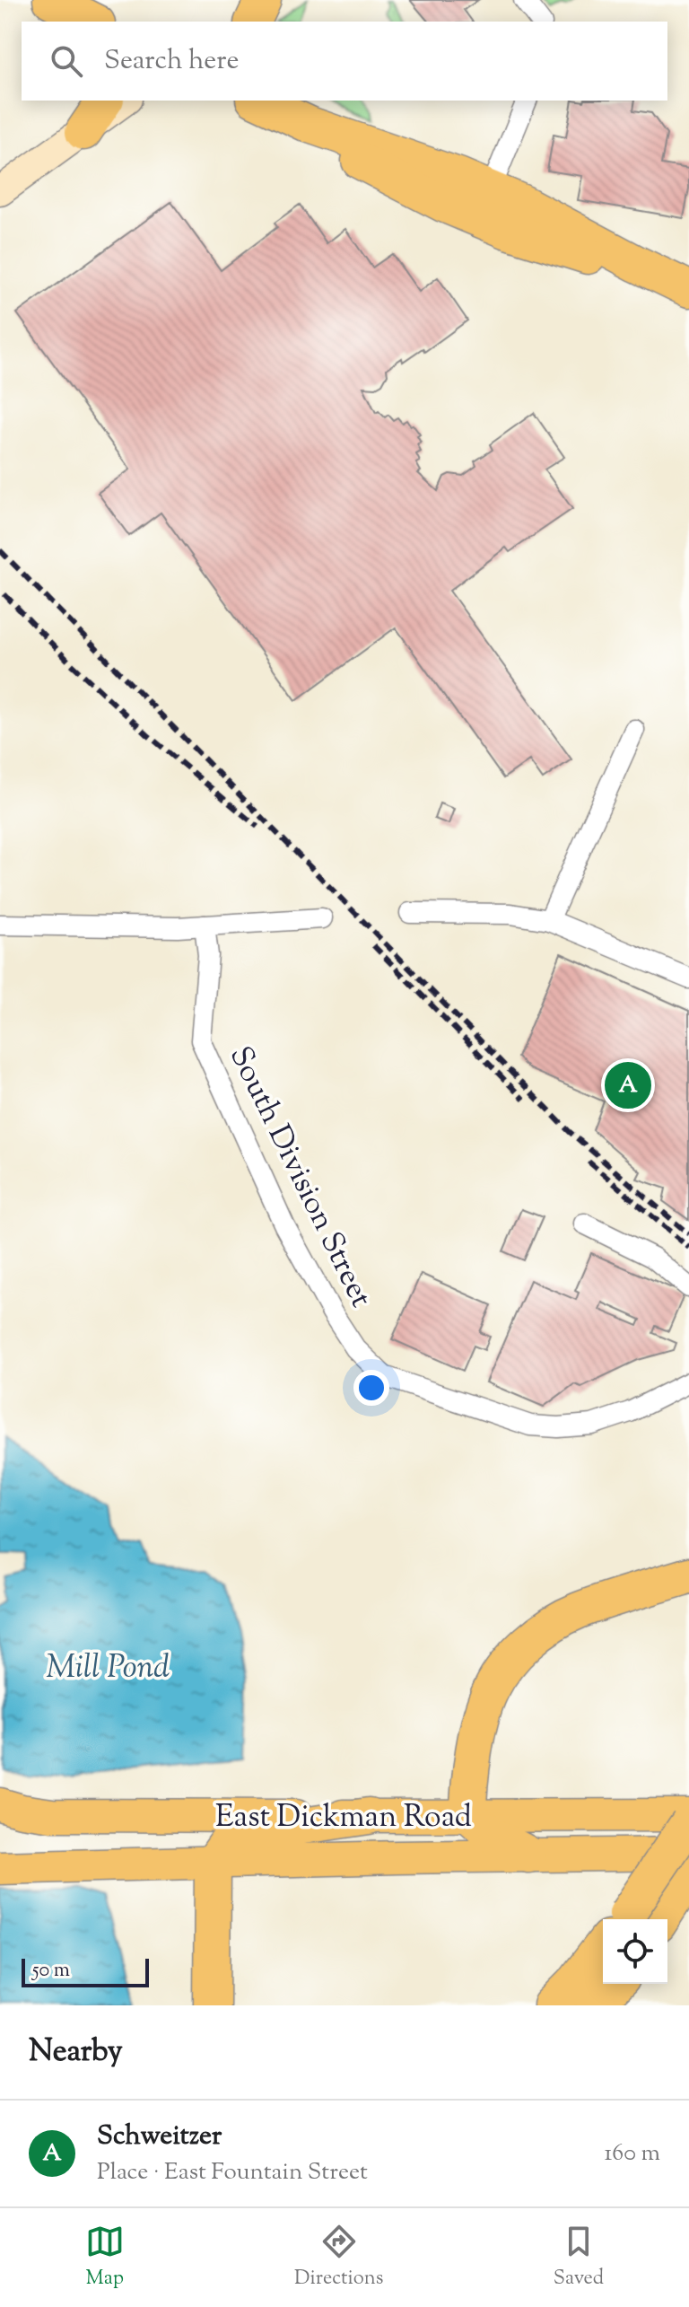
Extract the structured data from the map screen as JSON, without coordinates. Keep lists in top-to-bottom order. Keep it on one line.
{"streets":{"main road":["East Dickman Road"],"street":["South Division Street"]},"water":["Mill Pond"],"scale_bar":"50 m","page":{"search":"Search here","pins":"A","scale":"50 m","heading":"Nearby","list":[{"mark":"A","name":"Schweitzer","note":"Place · East Fountain Street","value":"160 m"}],"nav":["Map","Directions","Saved"]}}
